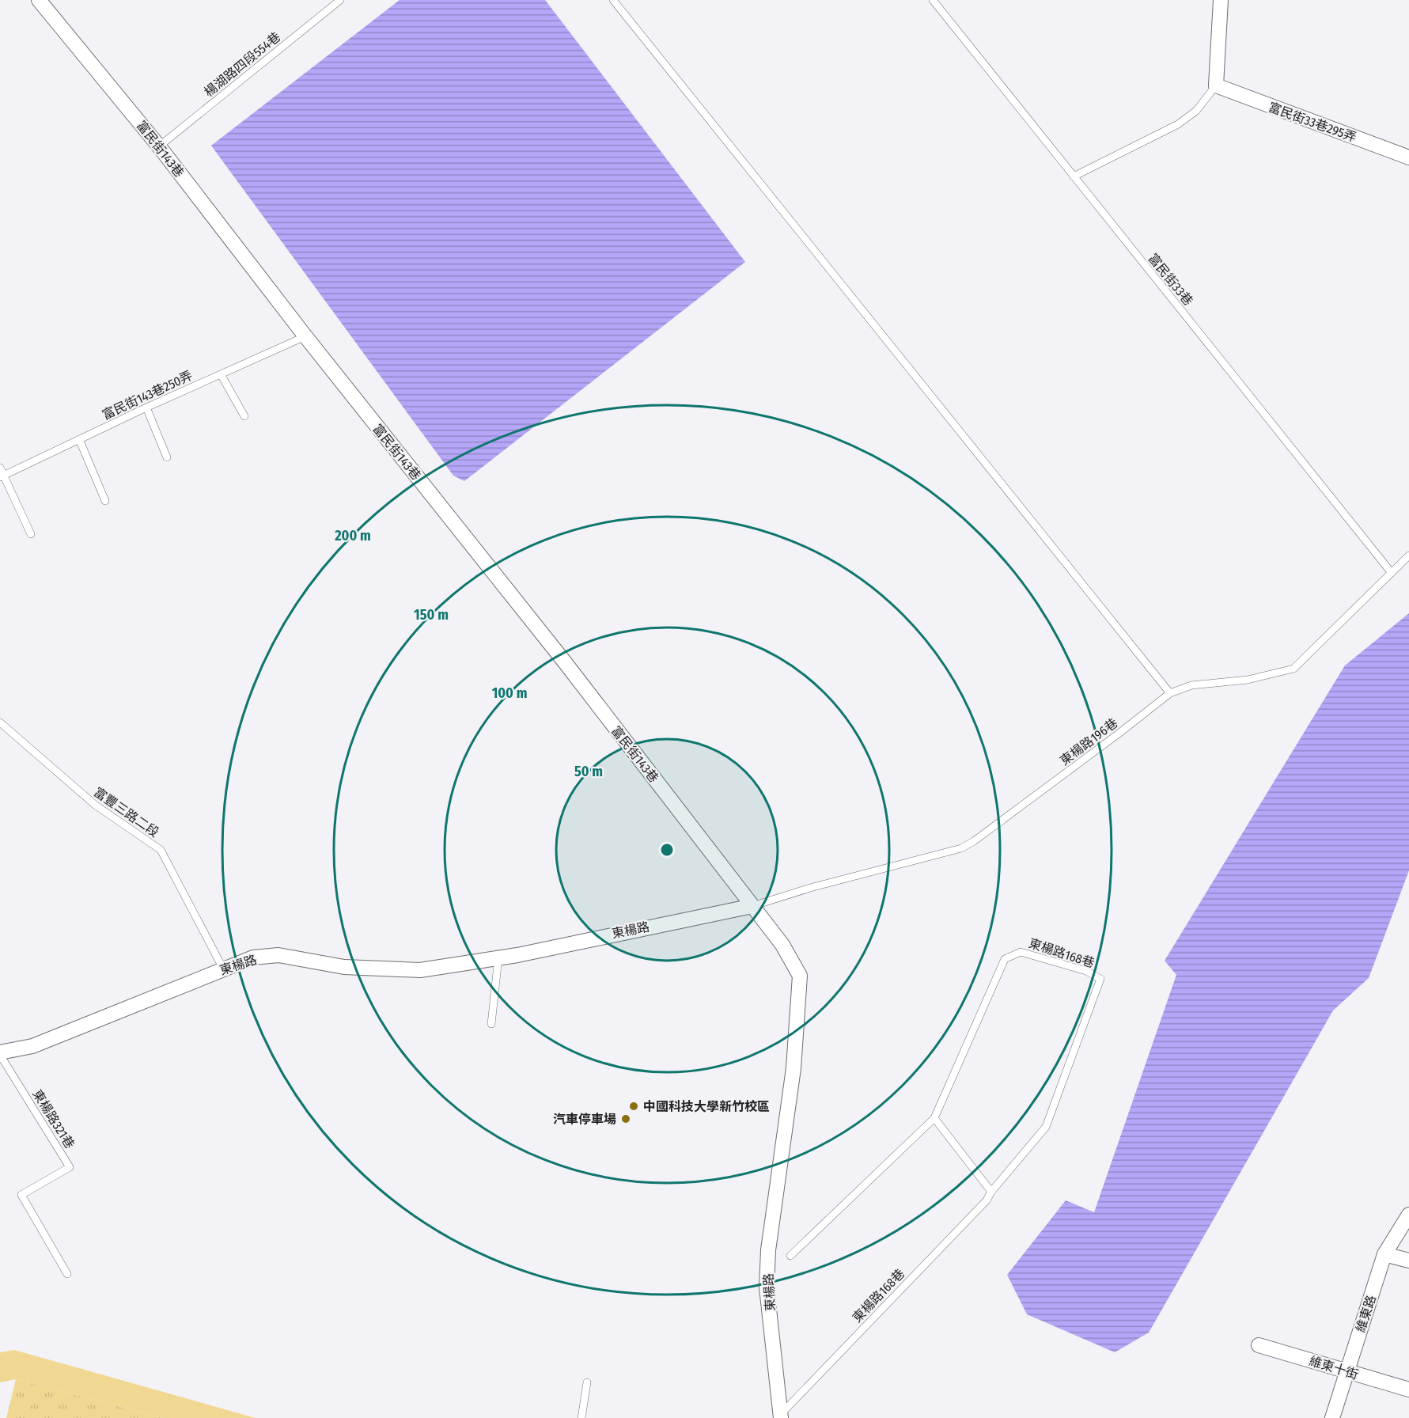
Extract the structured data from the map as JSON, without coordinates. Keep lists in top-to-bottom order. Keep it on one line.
{"streets":{"street":["富民街33巷295弄","富民街143巷","東楊路","維東路","維東十街"],"lane":["楊湖路四段554巷","富民街33巷","富民街143巷250弄","東楊路196巷","富豐三路二段","東楊路168巷","東楊路321巷"]},"crossings":[["楊湖路四段554巷","富民街143巷"],["富民街143巷","富民街143巷250弄"],["富民街143巷","東楊路196巷"],["富民街143巷","東楊路"],["富民街33巷","東楊路196巷"],["東楊路196巷","東楊路"],["富豐三路二段","東楊路"],["東楊路","東楊路168巷"],["東楊路","東楊路321巷"],["維東路","維東十街"]],"places":["中國科技大學新竹校區","汽車停車場"],"rings":["200 m","150 m","100 m","50 m"]}
